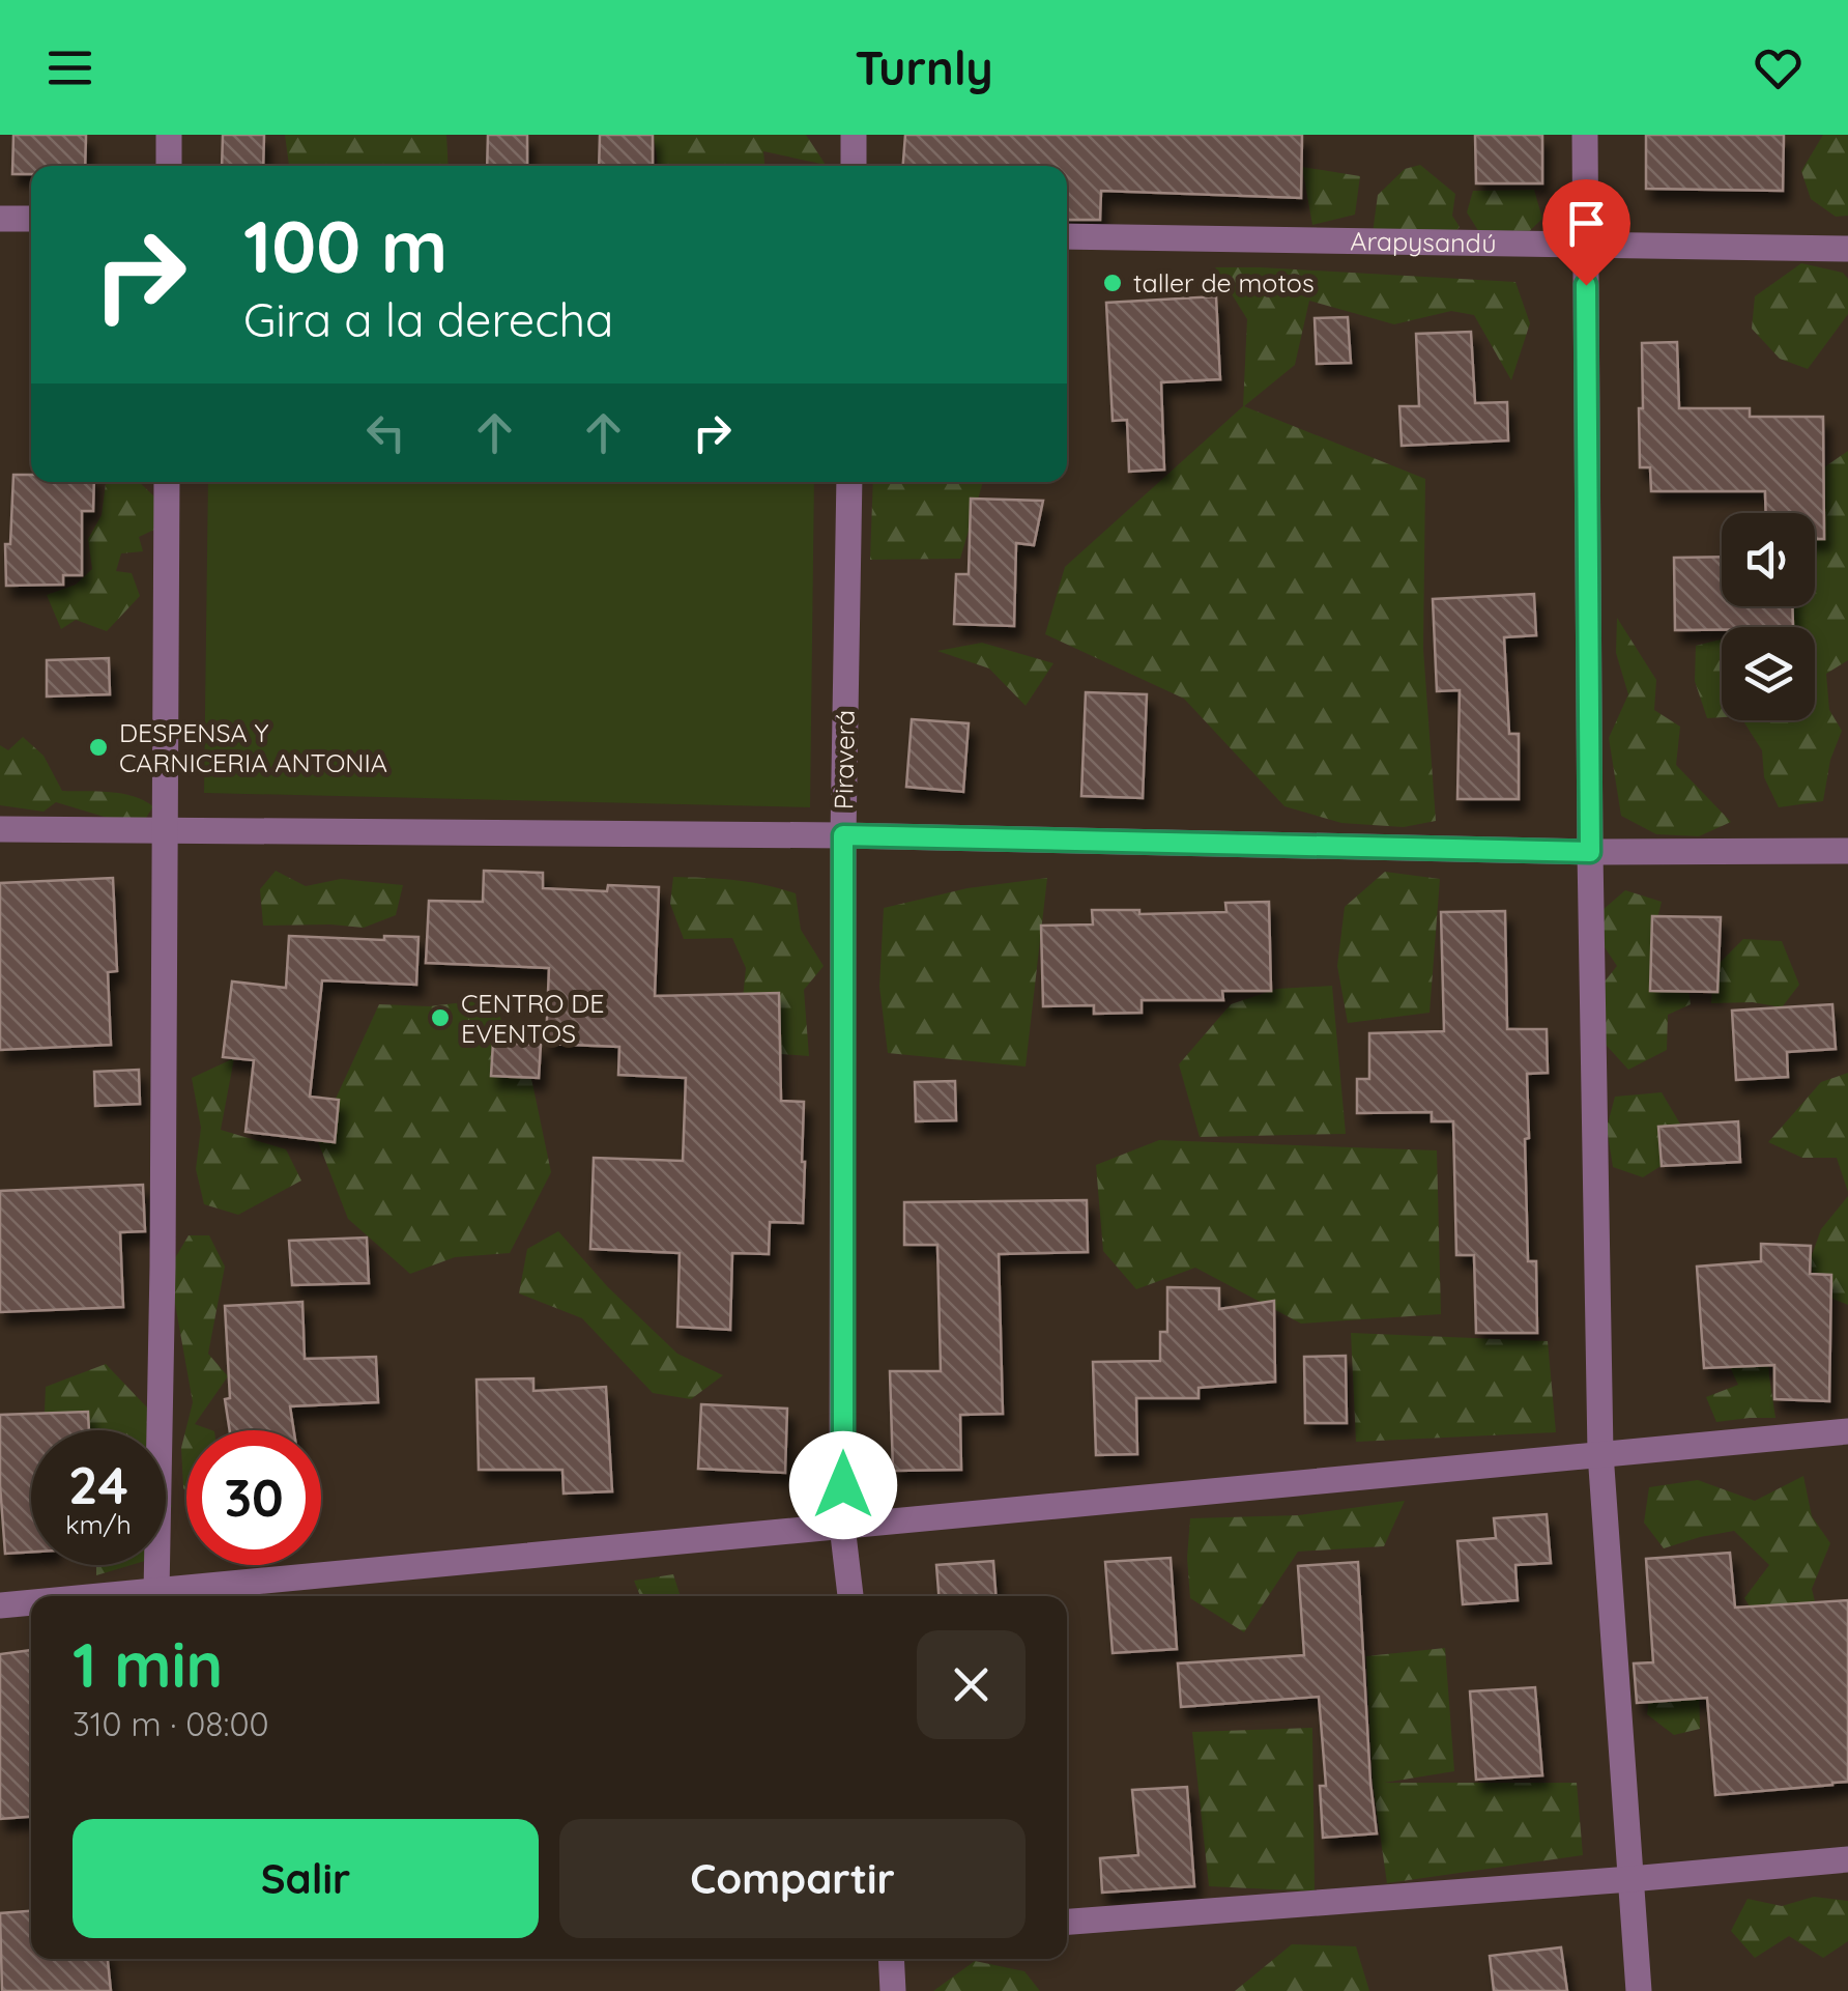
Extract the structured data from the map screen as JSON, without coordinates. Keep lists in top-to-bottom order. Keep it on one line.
{"streets":{"street":["Arapysandú","Piraverá"]},"places":["taller de motos","DESPENSA Y CARNICERIA ANTONIA","CENTRO DE EVENTOS"],"page":{"header":"Turnly","turn":["100 m","Gira a la derecha"],"speed":"24 km/h","limit":"30","heading":["1 min","310 m · 08:00"],"buttons":["Salir","Compartir"]}}
